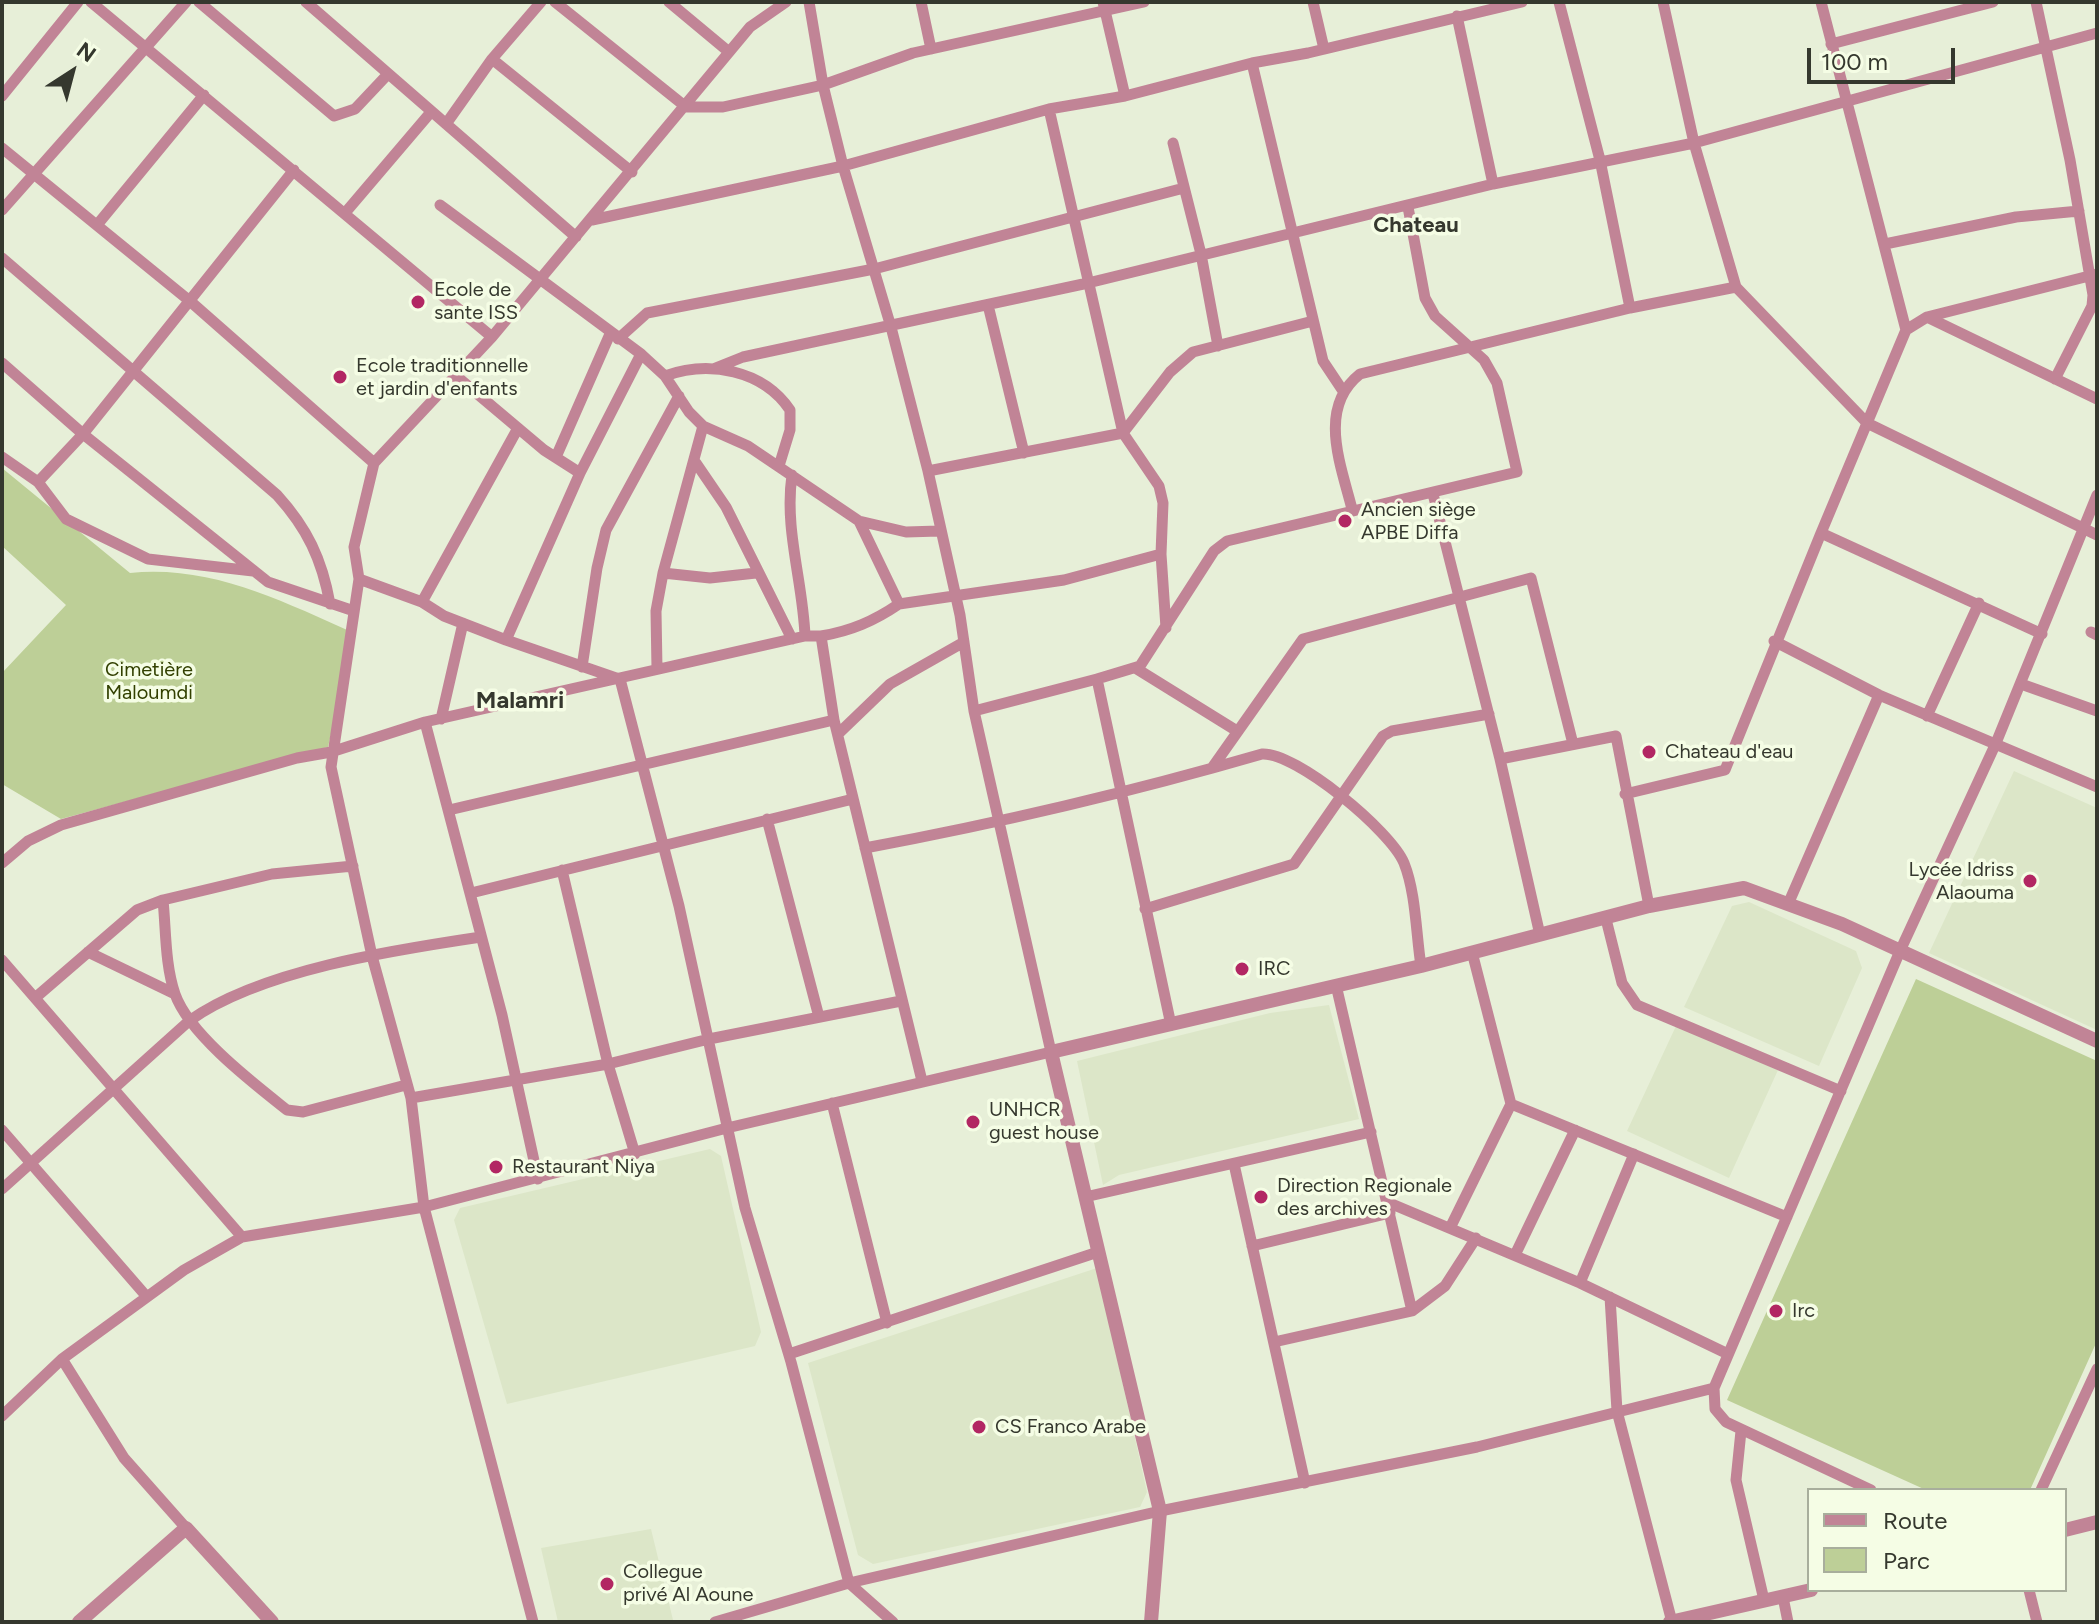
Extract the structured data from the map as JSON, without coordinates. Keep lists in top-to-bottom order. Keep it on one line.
{"districts":["Chateau","Malamri"],"parks":["Cimetière Maloumdi"],"places":["Ecole de sante ISS","Ecole traditionnelle et jardin d'enfants","Ancien siège APBE Diffa","Chateau d'eau","Lycée Idriss Alaouma","IRC","UNHCR guest house","Restaurant Niya","Direction Regionale des archives","Irc","CS Franco Arabe","Collegue privé Al Aoune"],"legend":["Route","Parc"],"scale_bar":"100 m","north":"top right"}
